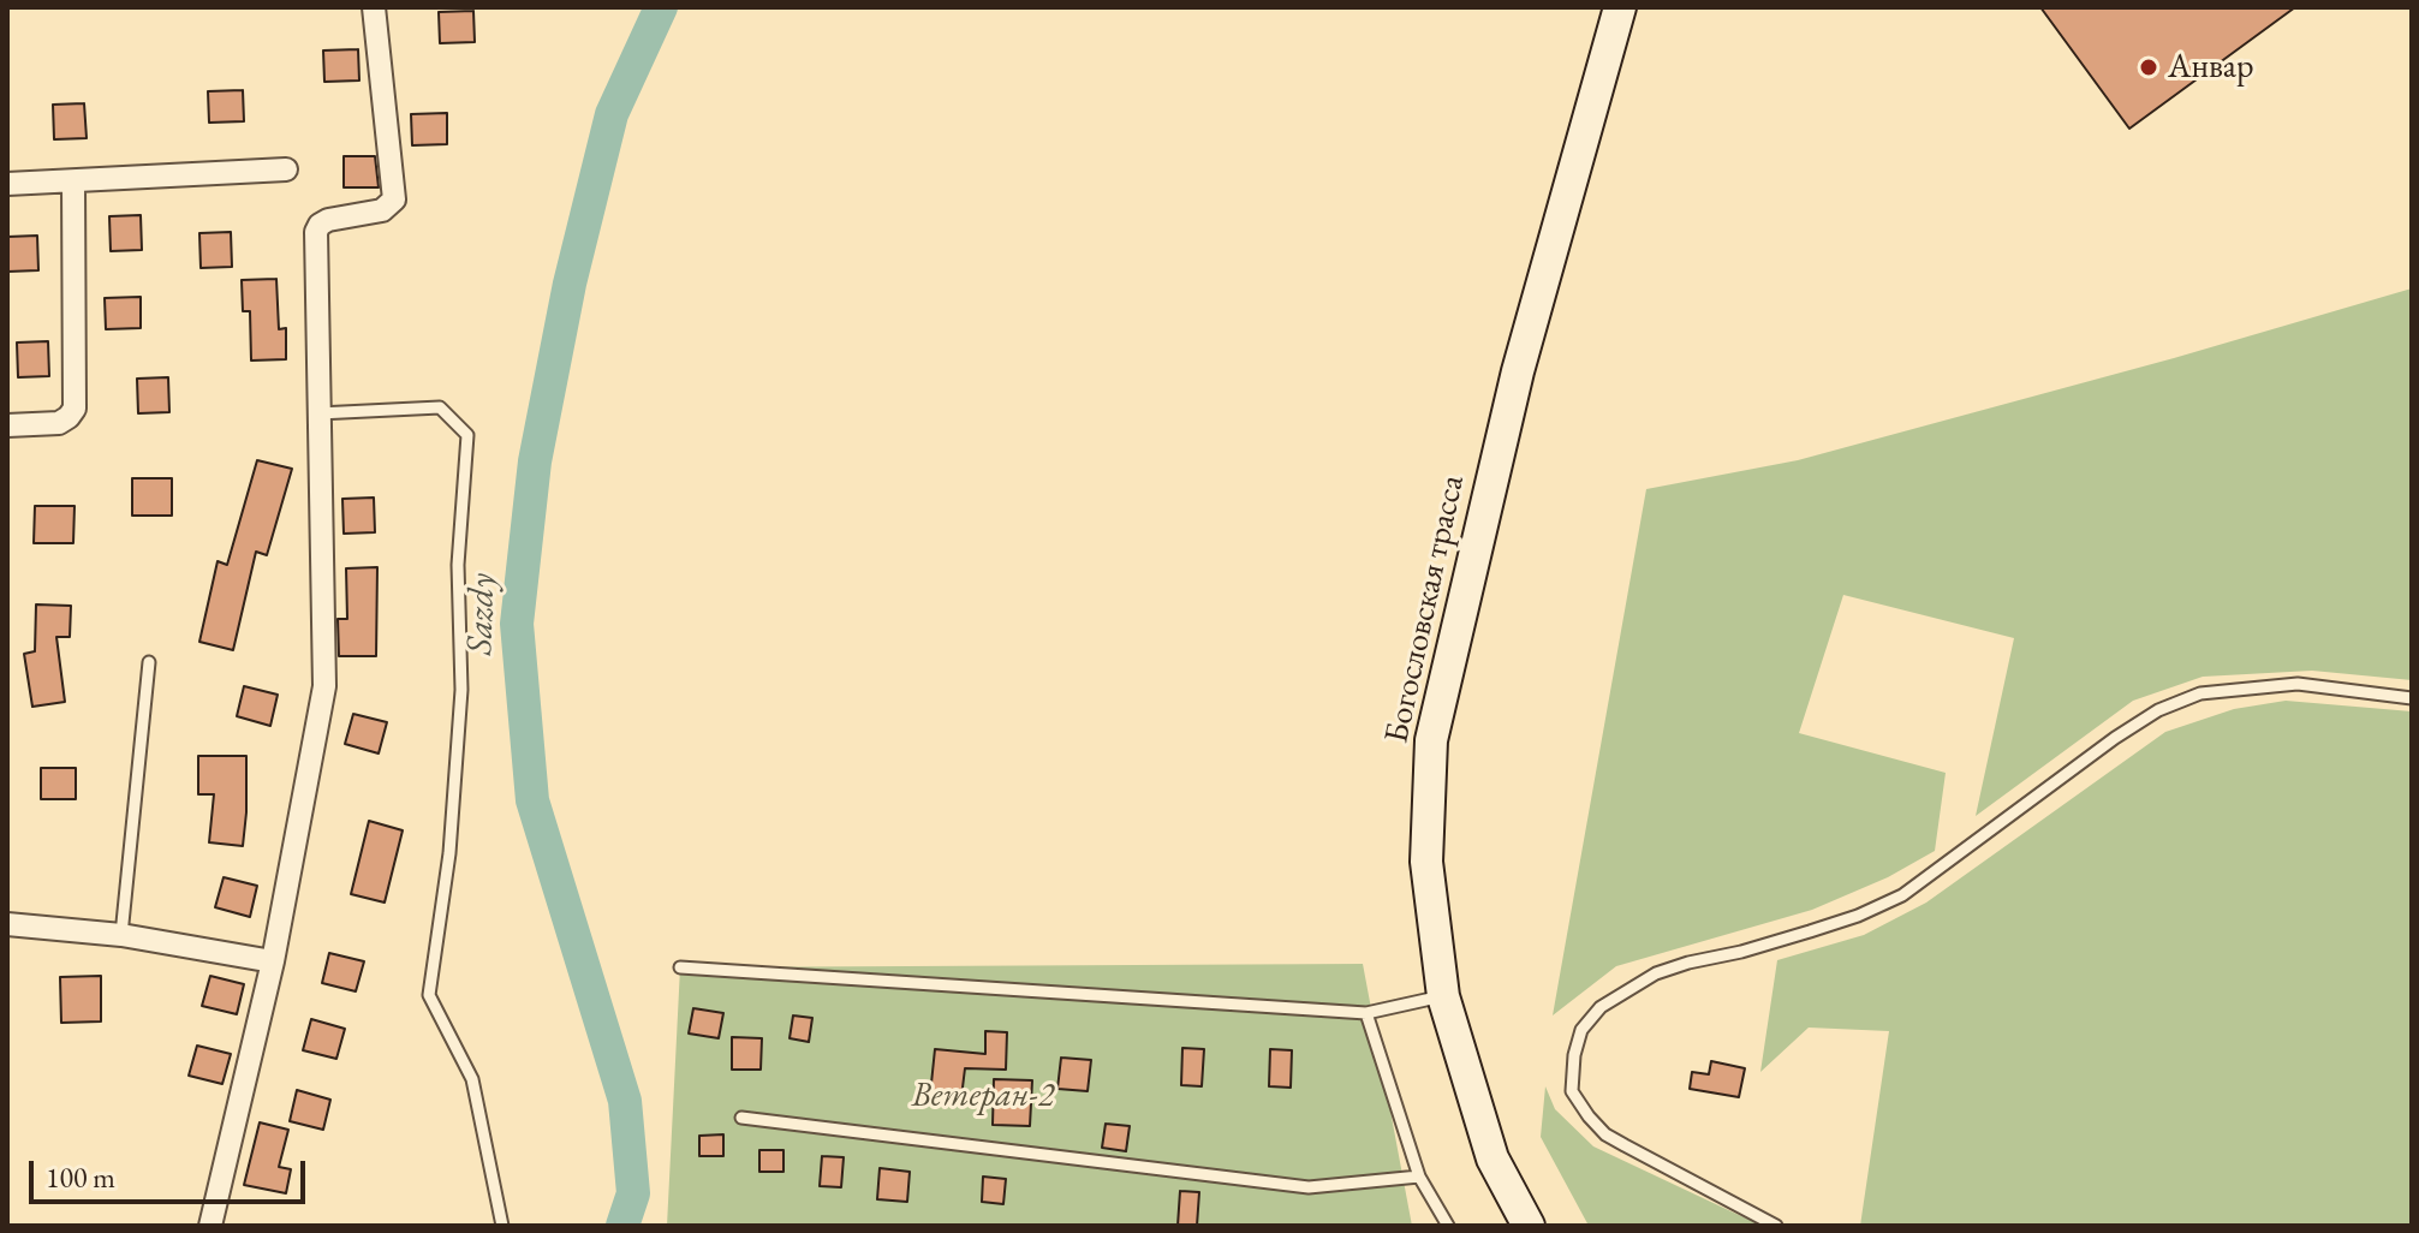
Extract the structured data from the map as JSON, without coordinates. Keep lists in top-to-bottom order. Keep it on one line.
{"streets":{"main road":["Богословская трасса"]},"water":["Sazdy"],"parks":["Ветеран-2"],"places":["Анвар"],"scale_bar":"100 m"}
